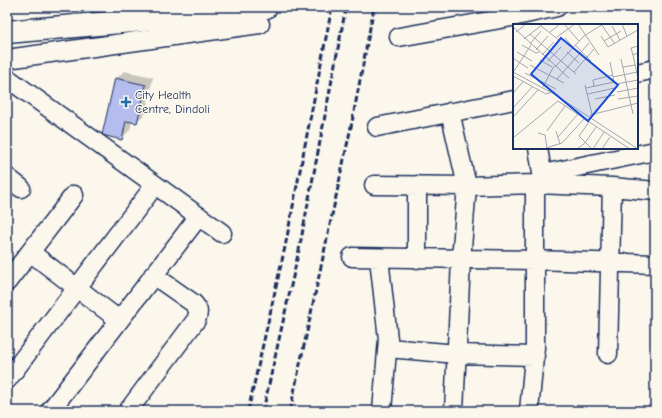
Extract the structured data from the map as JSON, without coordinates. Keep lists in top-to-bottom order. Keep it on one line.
{"places":{"health":["City Health Centre, Dindoli"]}}
